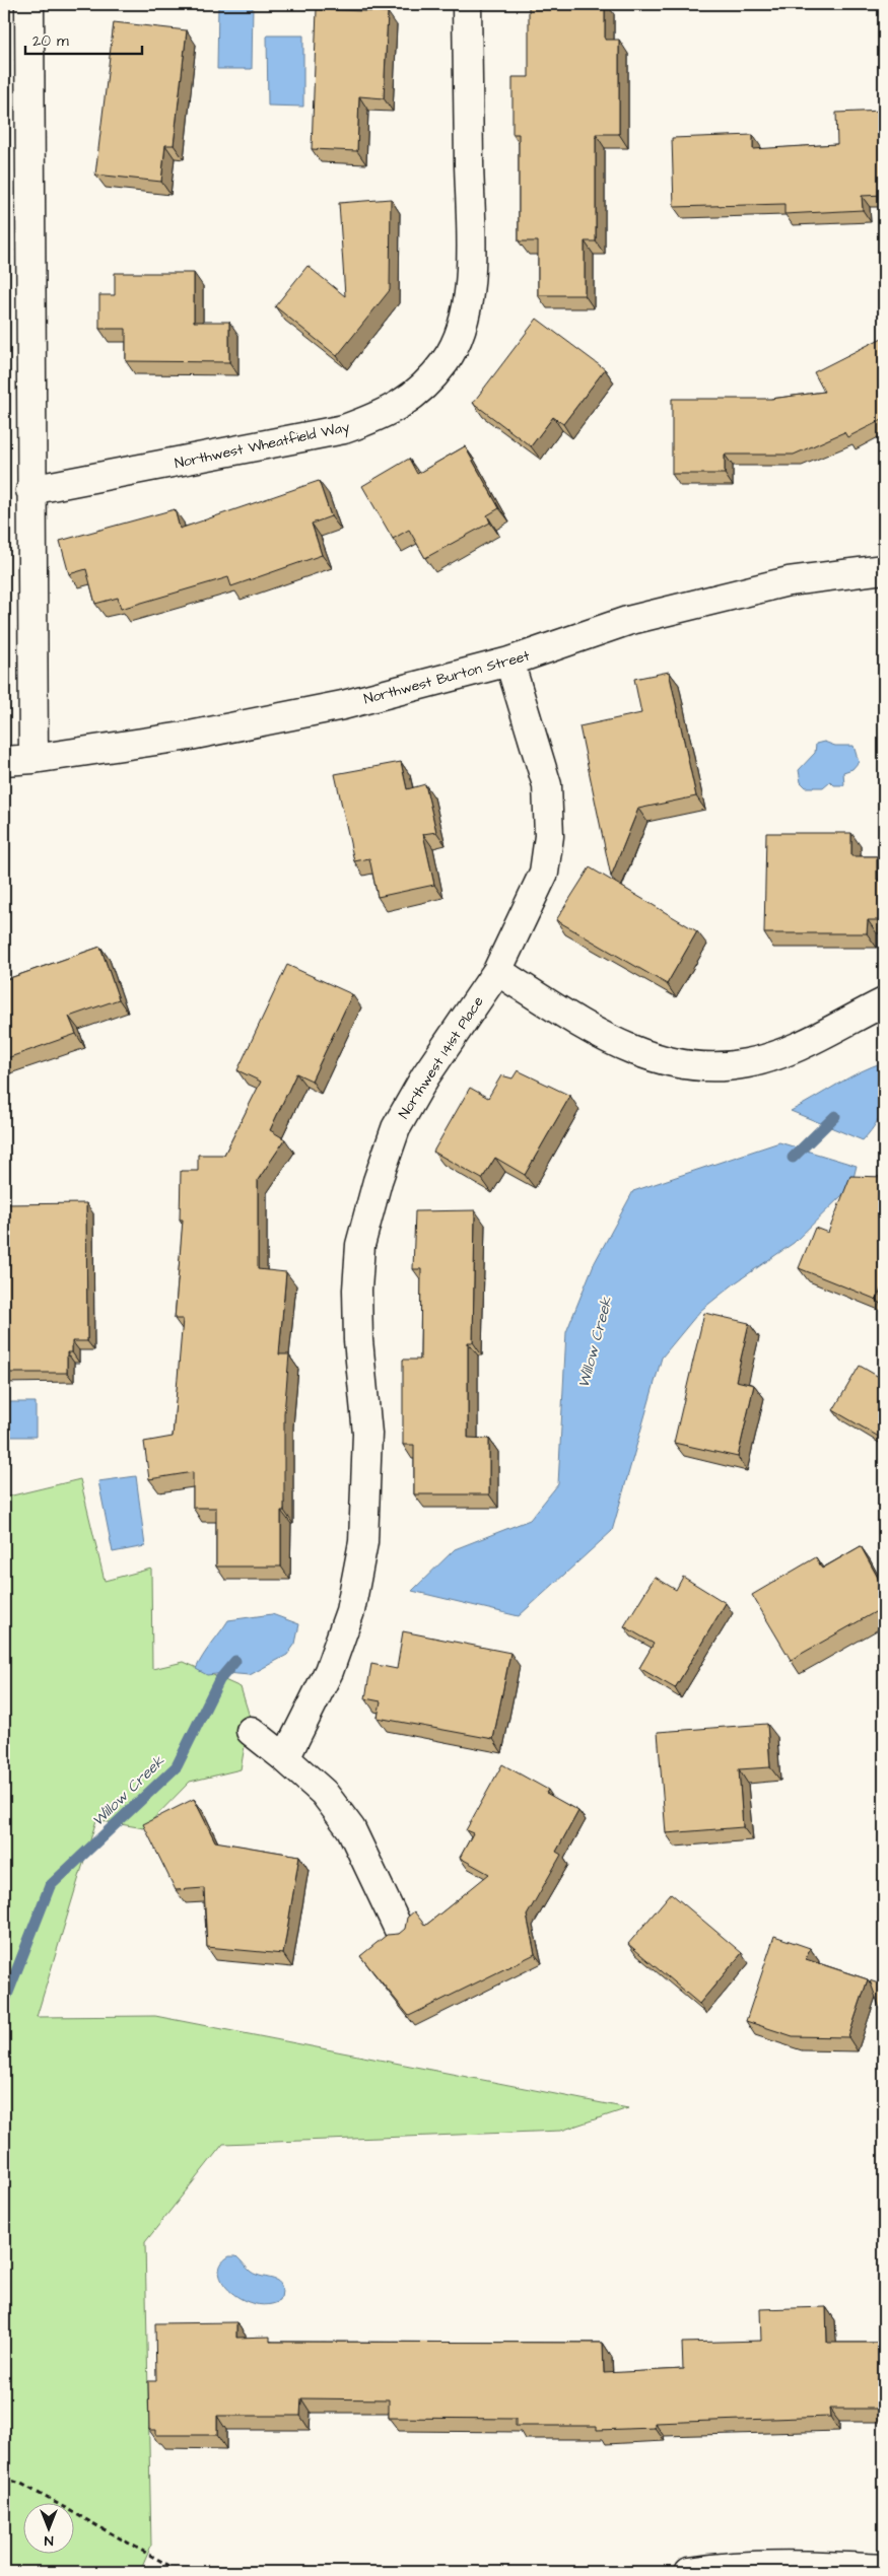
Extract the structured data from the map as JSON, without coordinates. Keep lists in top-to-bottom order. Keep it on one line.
{"streets":{"street":["Northwest Wheatfield Way","Northwest Burton Street","Northwest 141st Place"]},"crossings":[["Northwest Burton Street","Northwest 141st Place"]],"water":["Willow Creek"],"scale_bar":"20 m","north":"bottom"}
